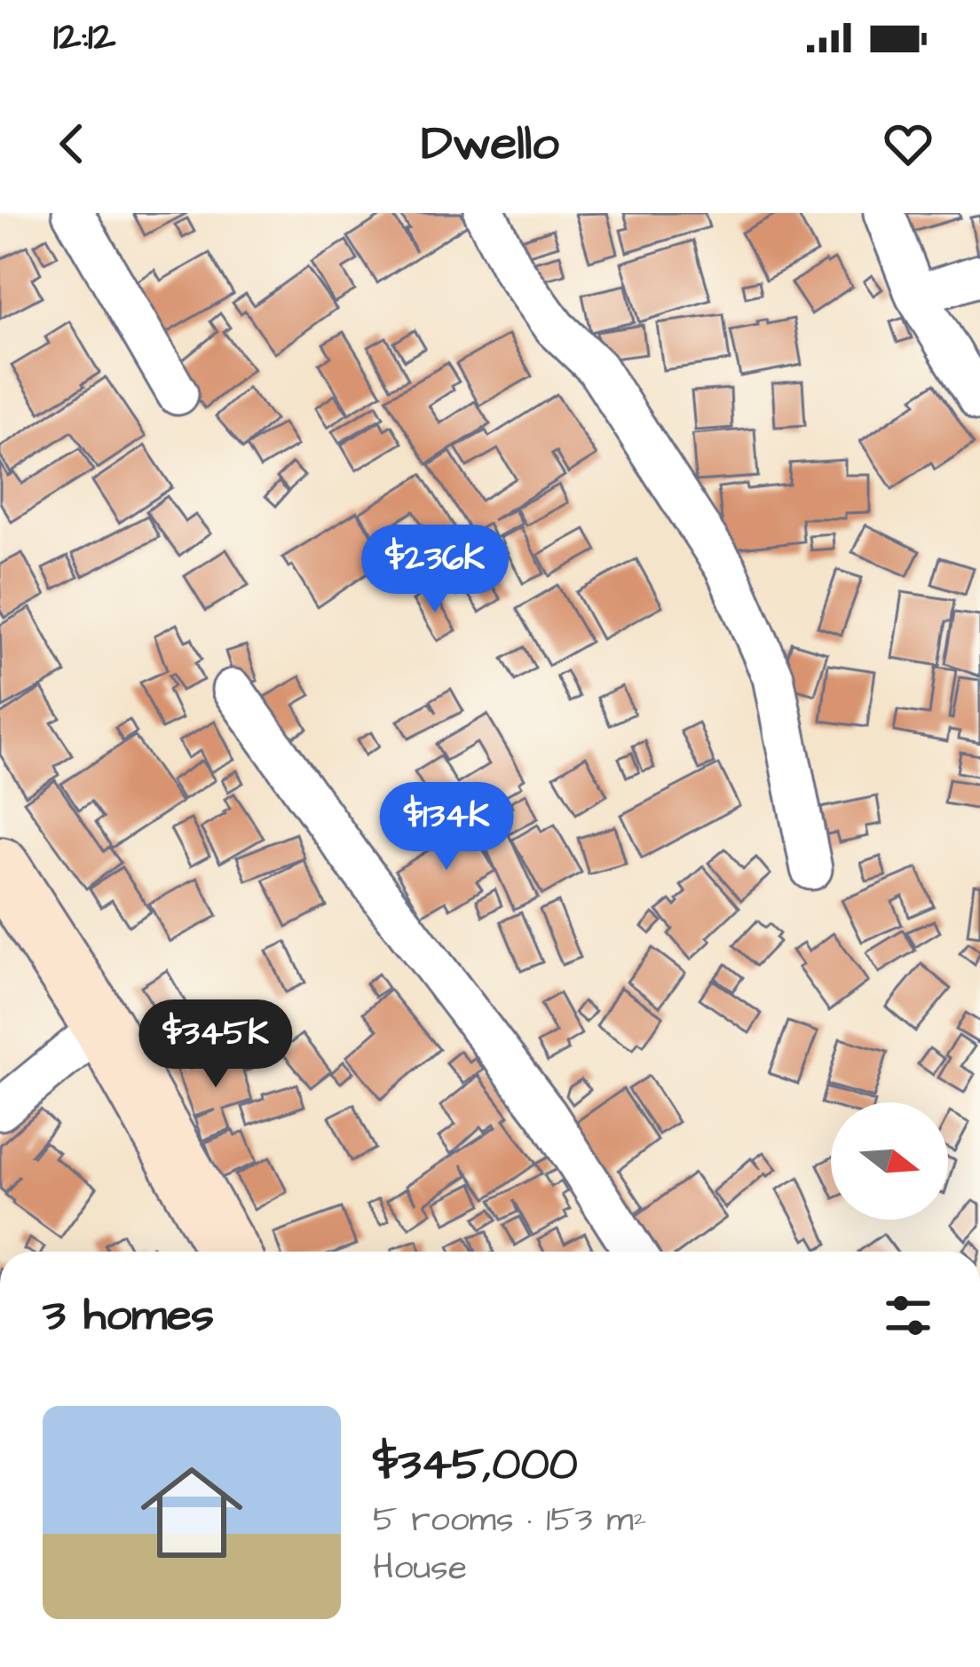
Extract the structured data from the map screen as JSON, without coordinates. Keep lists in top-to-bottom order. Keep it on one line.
{"north":"right","page":{"status":"12:12","header":"Dwello","price":["$236K","$134K","$345K"],"heading":"3 homes","list":[{"name":"$345,000","note":"5 rooms · 153 m² · House"}]}}
